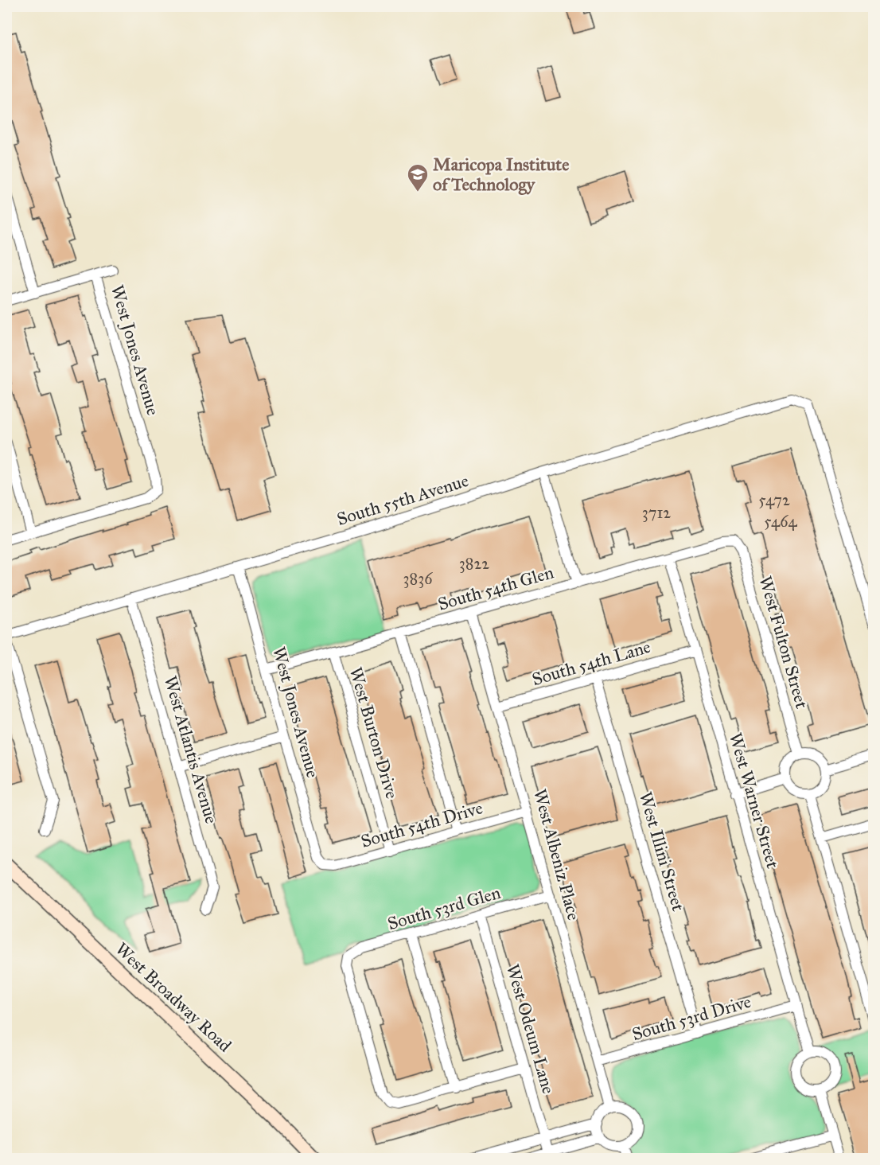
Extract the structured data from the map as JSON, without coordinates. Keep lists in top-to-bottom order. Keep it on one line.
{"streets":{"main road":["West Broadway Road"],"street":["West Jones Avenue","South 55th Avenue","South 54th Glen","West Fulton Street","South 54th Lane","West Burton Drive","West Atlantis Avenue","West Warner Street","South 54th Drive","West Illini Street","West Albeniz Place","South 53rd Glen","South 53rd Drive","West Odeum Lane"]},"crossings":[["West Jones Avenue","South 55th Avenue"],["West Jones Avenue","South 54th Glen"],["West Jones Avenue","South 54th Drive"],["South 55th Avenue","West Atlantis Avenue"],["South 54th Glen","West Fulton Street"],["South 54th Glen","West Burton Drive"],["South 54th Glen","West Warner Street"],["South 54th Glen","West Albeniz Place"],["South 54th Lane","West Warner Street"],["South 54th Lane","West Illini Street"],["South 54th Lane","West Albeniz Place"],["West Burton Drive","South 54th Drive"],["West Warner Street","South 53rd Drive"],["South 54th Drive","West Albeniz Place"],["West Illini Street","South 53rd Drive"],["West Albeniz Place","South 53rd Glen"],["West Albeniz Place","South 53rd Drive"],["South 53rd Glen","West Odeum Lane"]],"places":{"school or university":["Maricopa Institute of Technology"]},"house_numbers":["5472","3712","5464","3822","3836"]}
